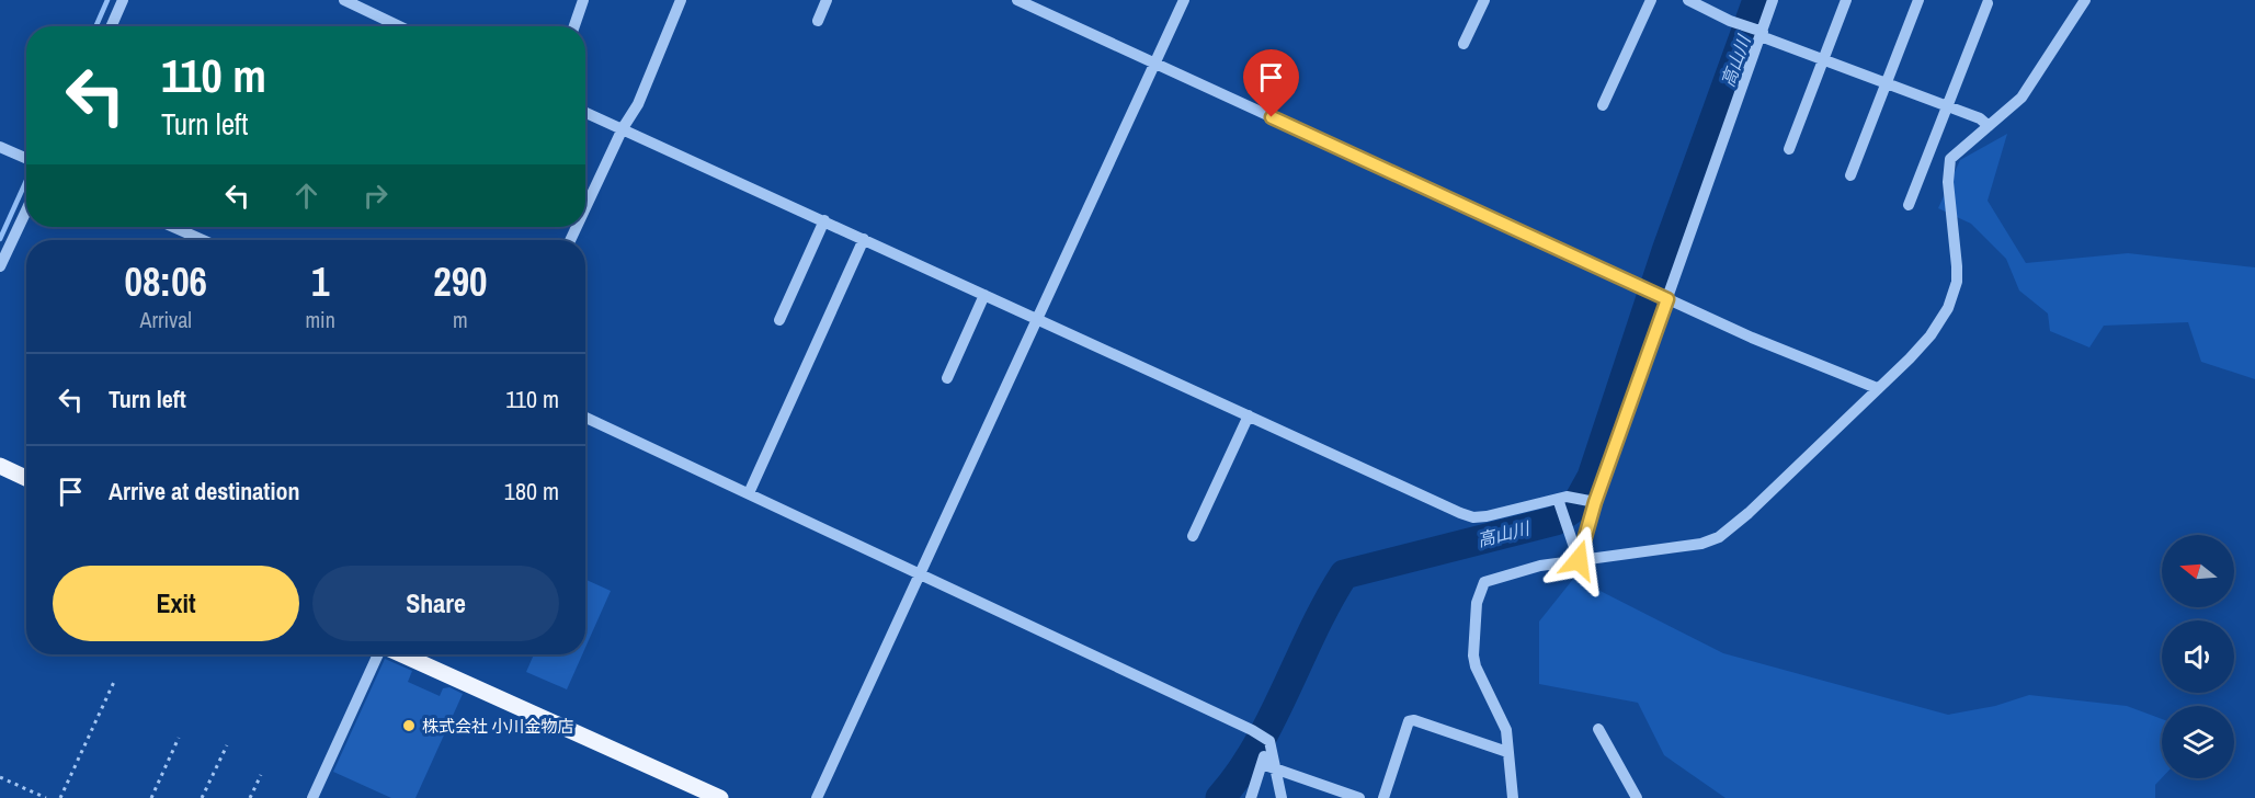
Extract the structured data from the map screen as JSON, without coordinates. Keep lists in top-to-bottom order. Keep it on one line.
{"water":["高山川"],"places":["株式会社 小川金物店"],"north":"left","page":{"turn":["110 m","Turn left"],"eta":["08:06","Arrival","1","min","290","m"],"list":[{"name":"Turn left","value":"110 m"},{"name":"Arrive at destination","value":"180 m"}],"buttons":["Exit","Share"]}}
